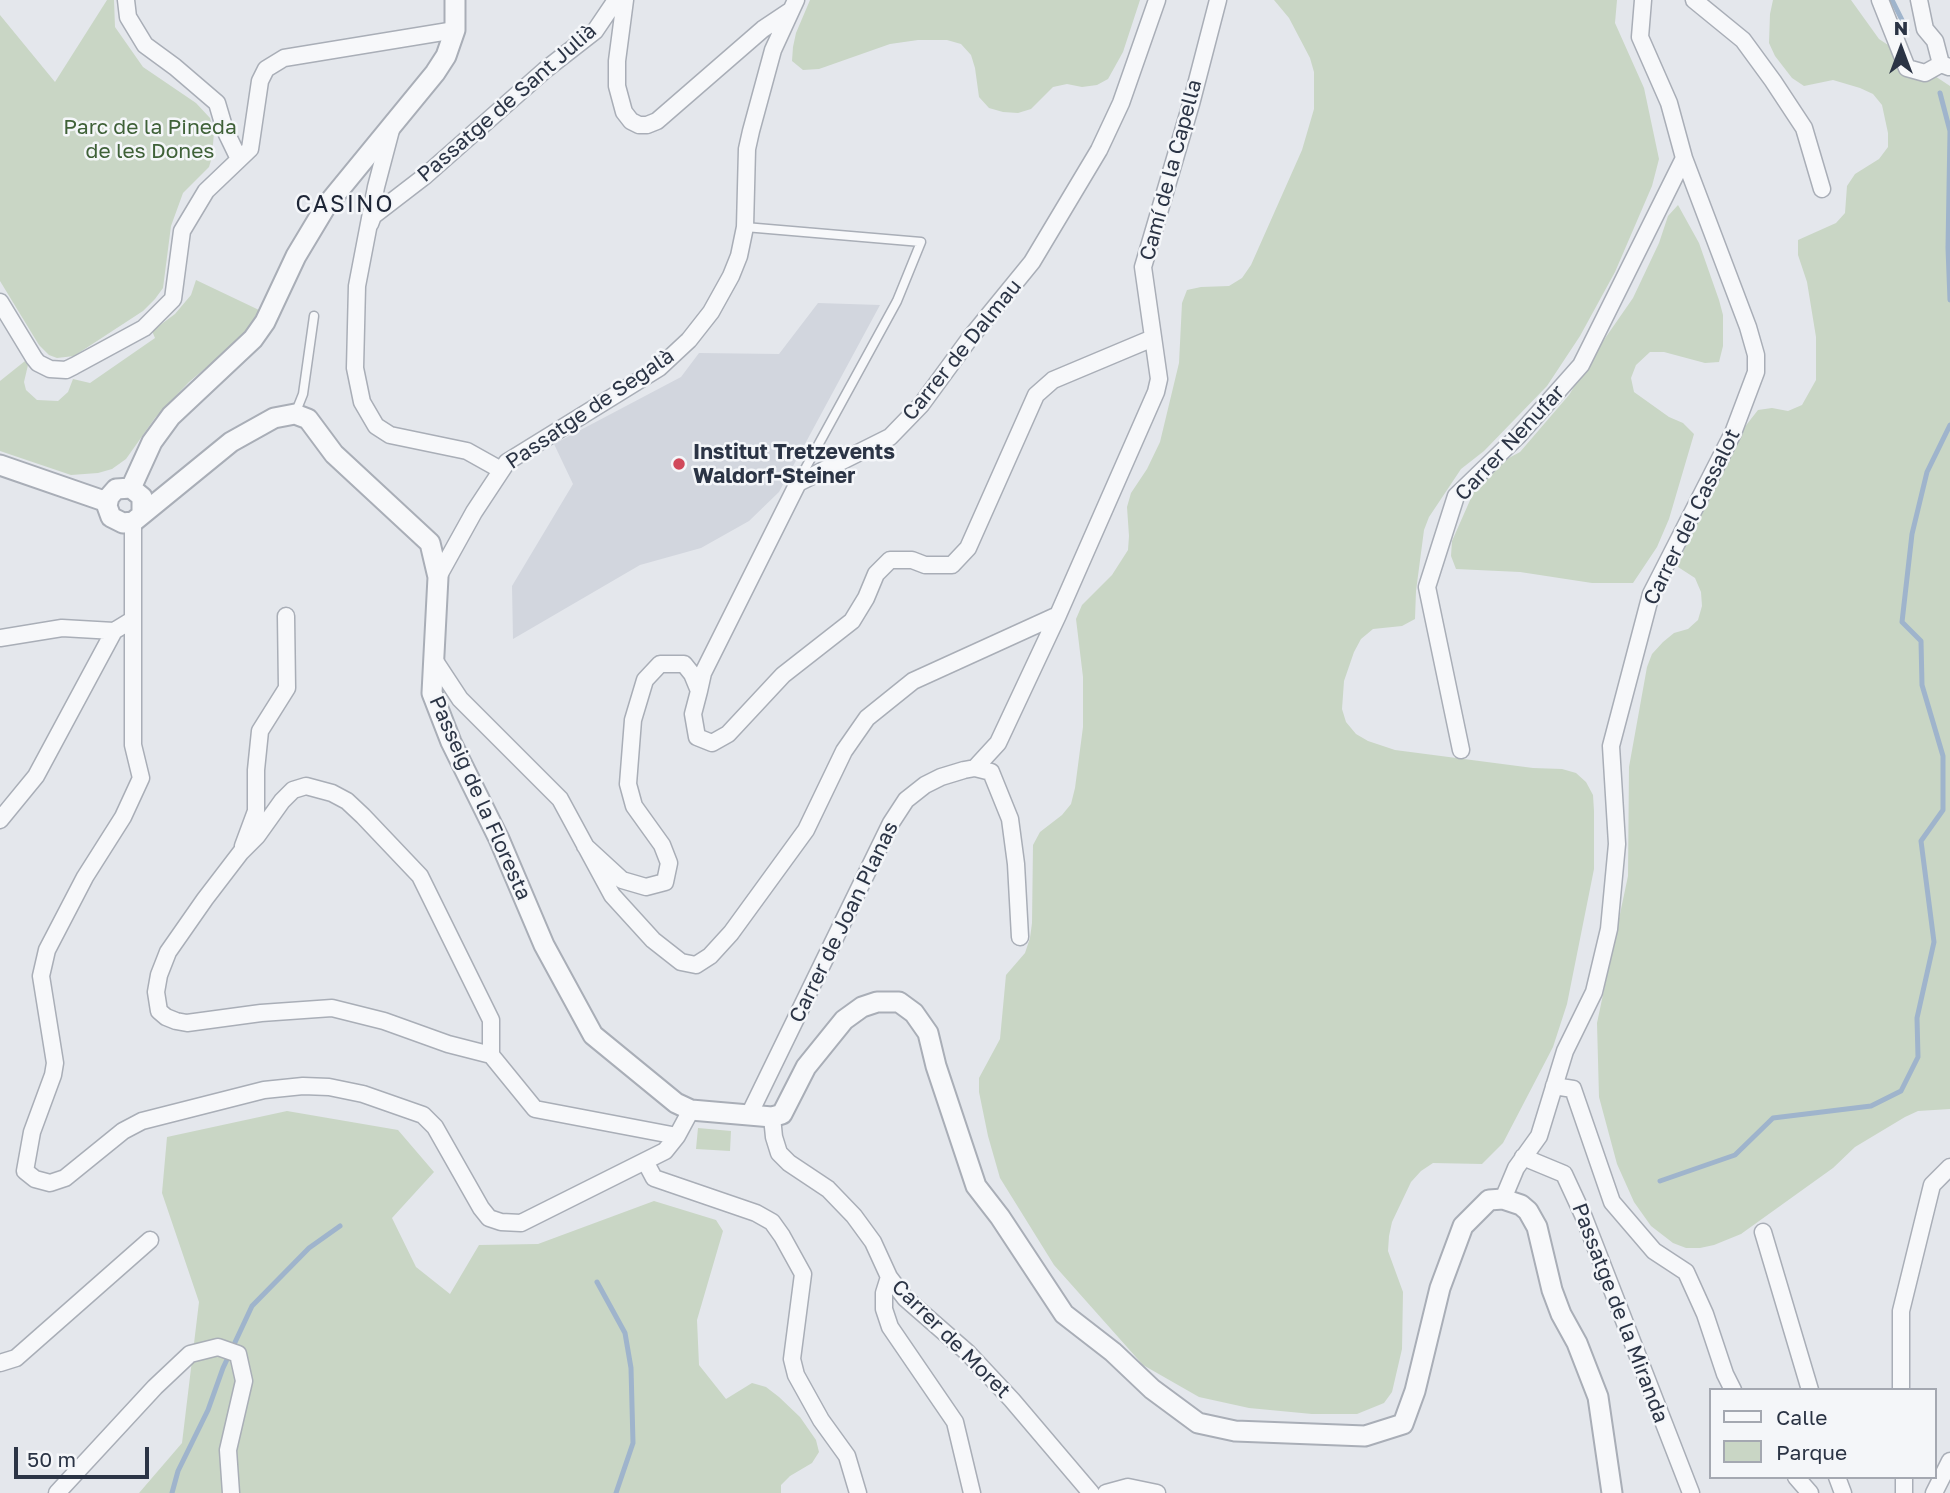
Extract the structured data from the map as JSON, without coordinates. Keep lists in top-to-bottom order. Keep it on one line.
{"streets":{"street":["Passatge de Sant Julià","Camí de la Capella","Carrer de Dalmau","Passatge de Segalà","Carrer Nenufar","Carrer del Cassalot","Passeig de la Floresta","Carrer de Joan Planas","Passatge de la Miranda","Carrer de Moret"]},"crossings":[["Camí de la Capella","Carrer de Joan Planas"],["Passatge de Segalà","Passeig de la Floresta"],["Carrer Nenufar","Carrer del Cassalot"],["Carrer del Cassalot","Passatge de la Miranda"]],"districts":["CASINO"],"parks":["Parc de la Pineda de les Dones"],"places":["Institut Tretzevents Waldorf-Steiner"],"legend":["Calle","Parque"],"scale_bar":"50 m","north":"top"}
